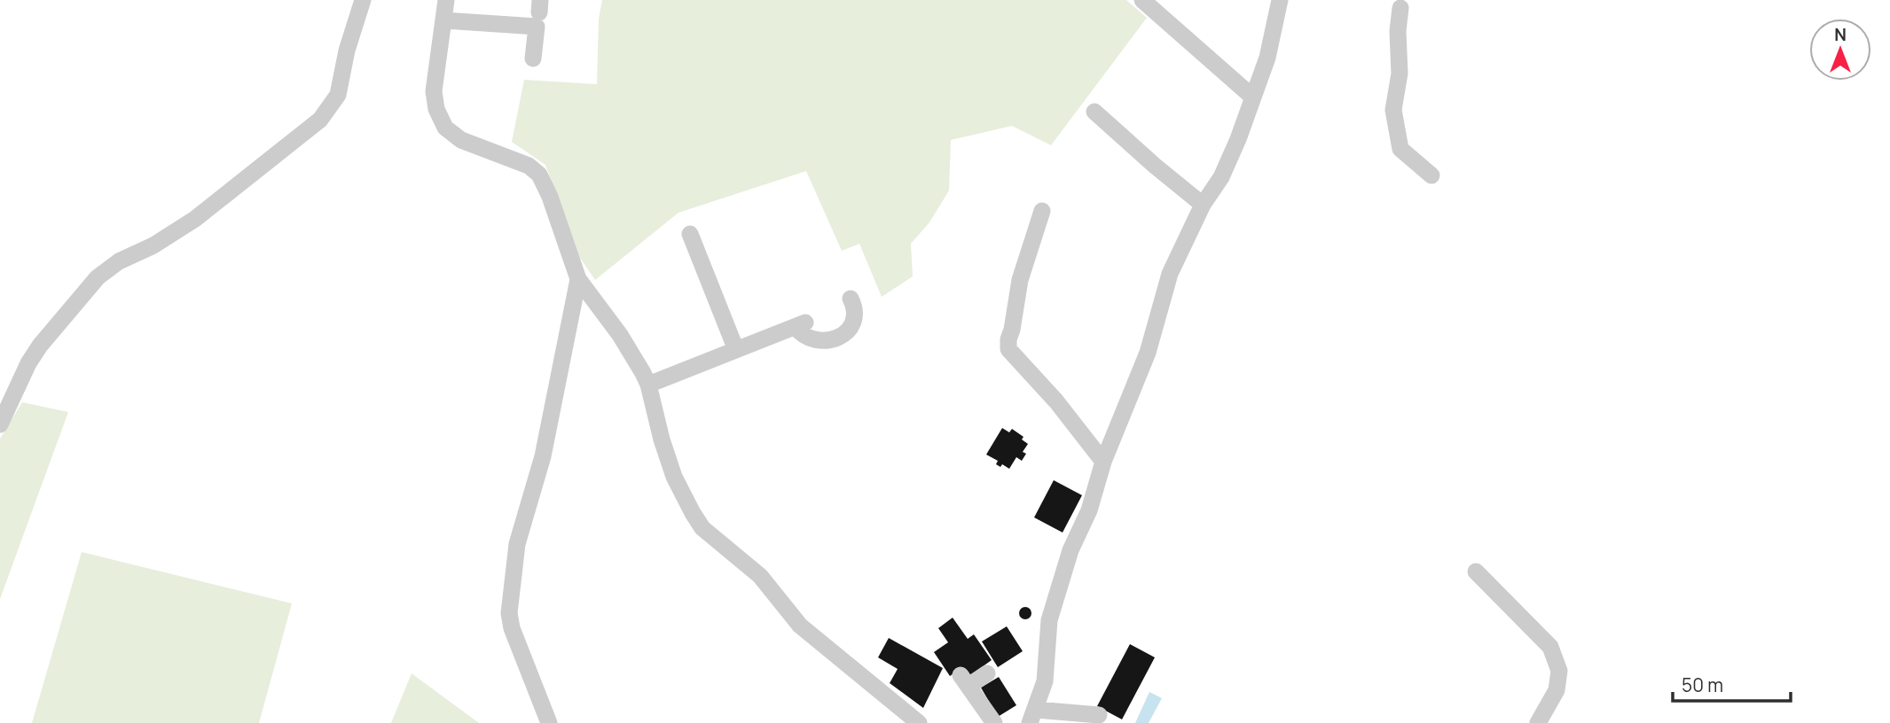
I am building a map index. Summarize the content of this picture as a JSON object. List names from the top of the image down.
{
  "scale_bar": "50 m",
  "north": "top"
}
